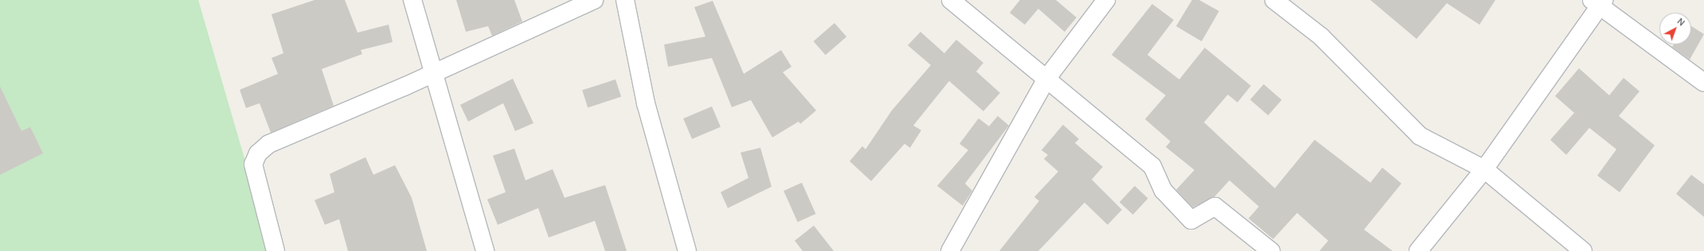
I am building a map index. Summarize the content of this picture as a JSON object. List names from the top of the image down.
{
  "north": "top right"
}
